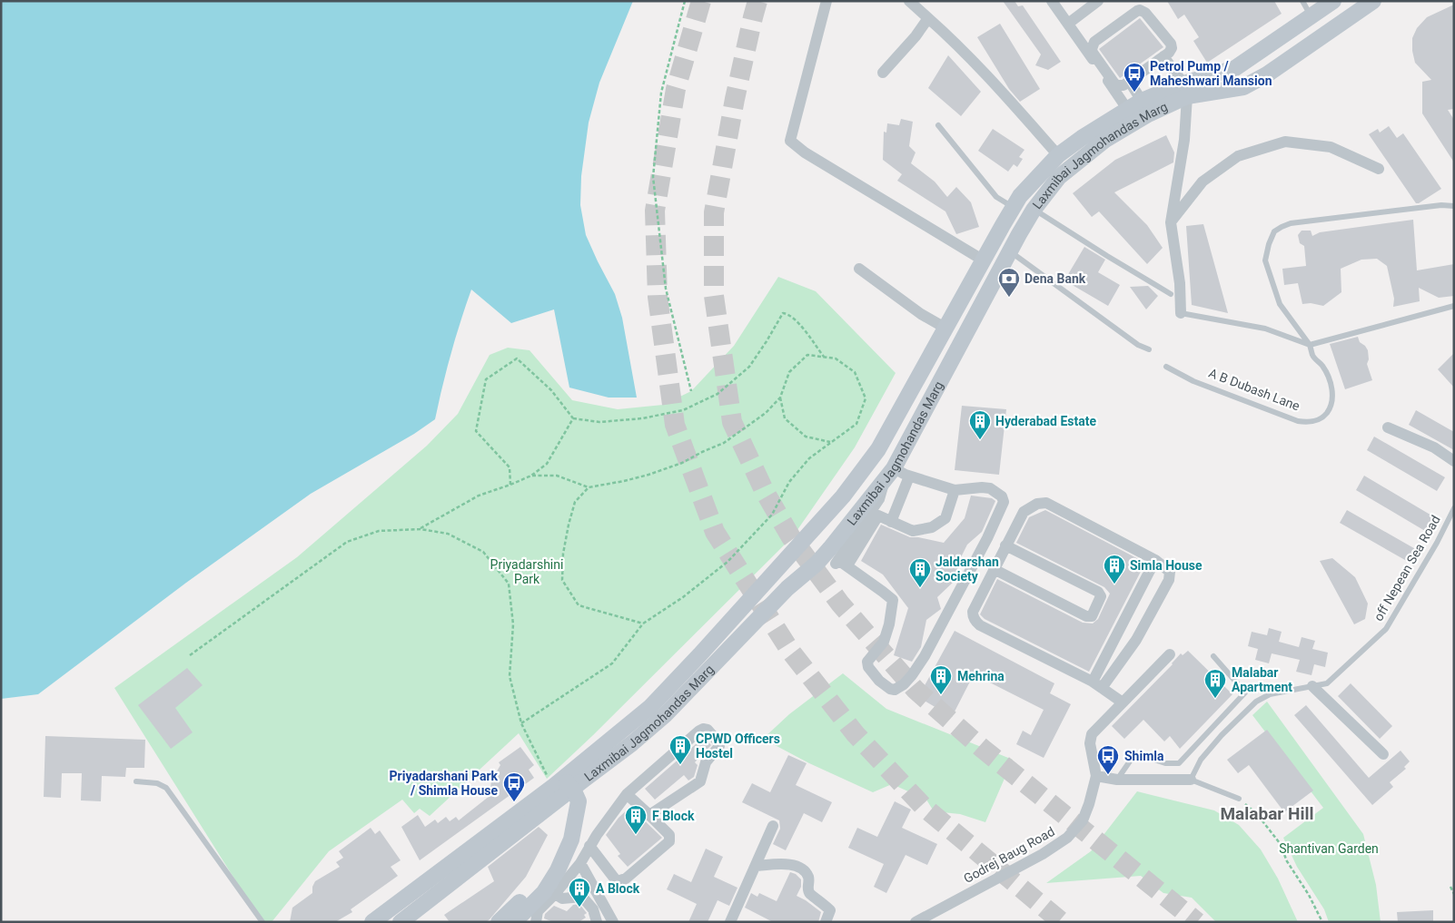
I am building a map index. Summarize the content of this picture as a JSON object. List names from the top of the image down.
{
  "streets": {
    "main road": ["Laxmibai Jagmohandas Marg"],
    "street": ["Godrej Baug Road"],
    "lane": ["A B Dubash Lane", "off Nepean Sea Road"]
  },
  "districts": ["Malabar Hill"],
  "parks": ["Priyadarshini Park", "Shantivan Garden"],
  "places": {
    "bus stop": ["Petrol Pump / Maheshwari Mansion", "Shimla", "Priyadarshani Park / Shimla House"],
    "bank": ["Dena Bank"],
    "building": [
      "Hyderabad Estate",
      "Simla House",
      "Jaldarshan Society",
      "Mehrina",
      "Malabar Apartment",
      "CPWD Officers Hostel",
      "F Block",
      "A Block"
    ]
  }
}
